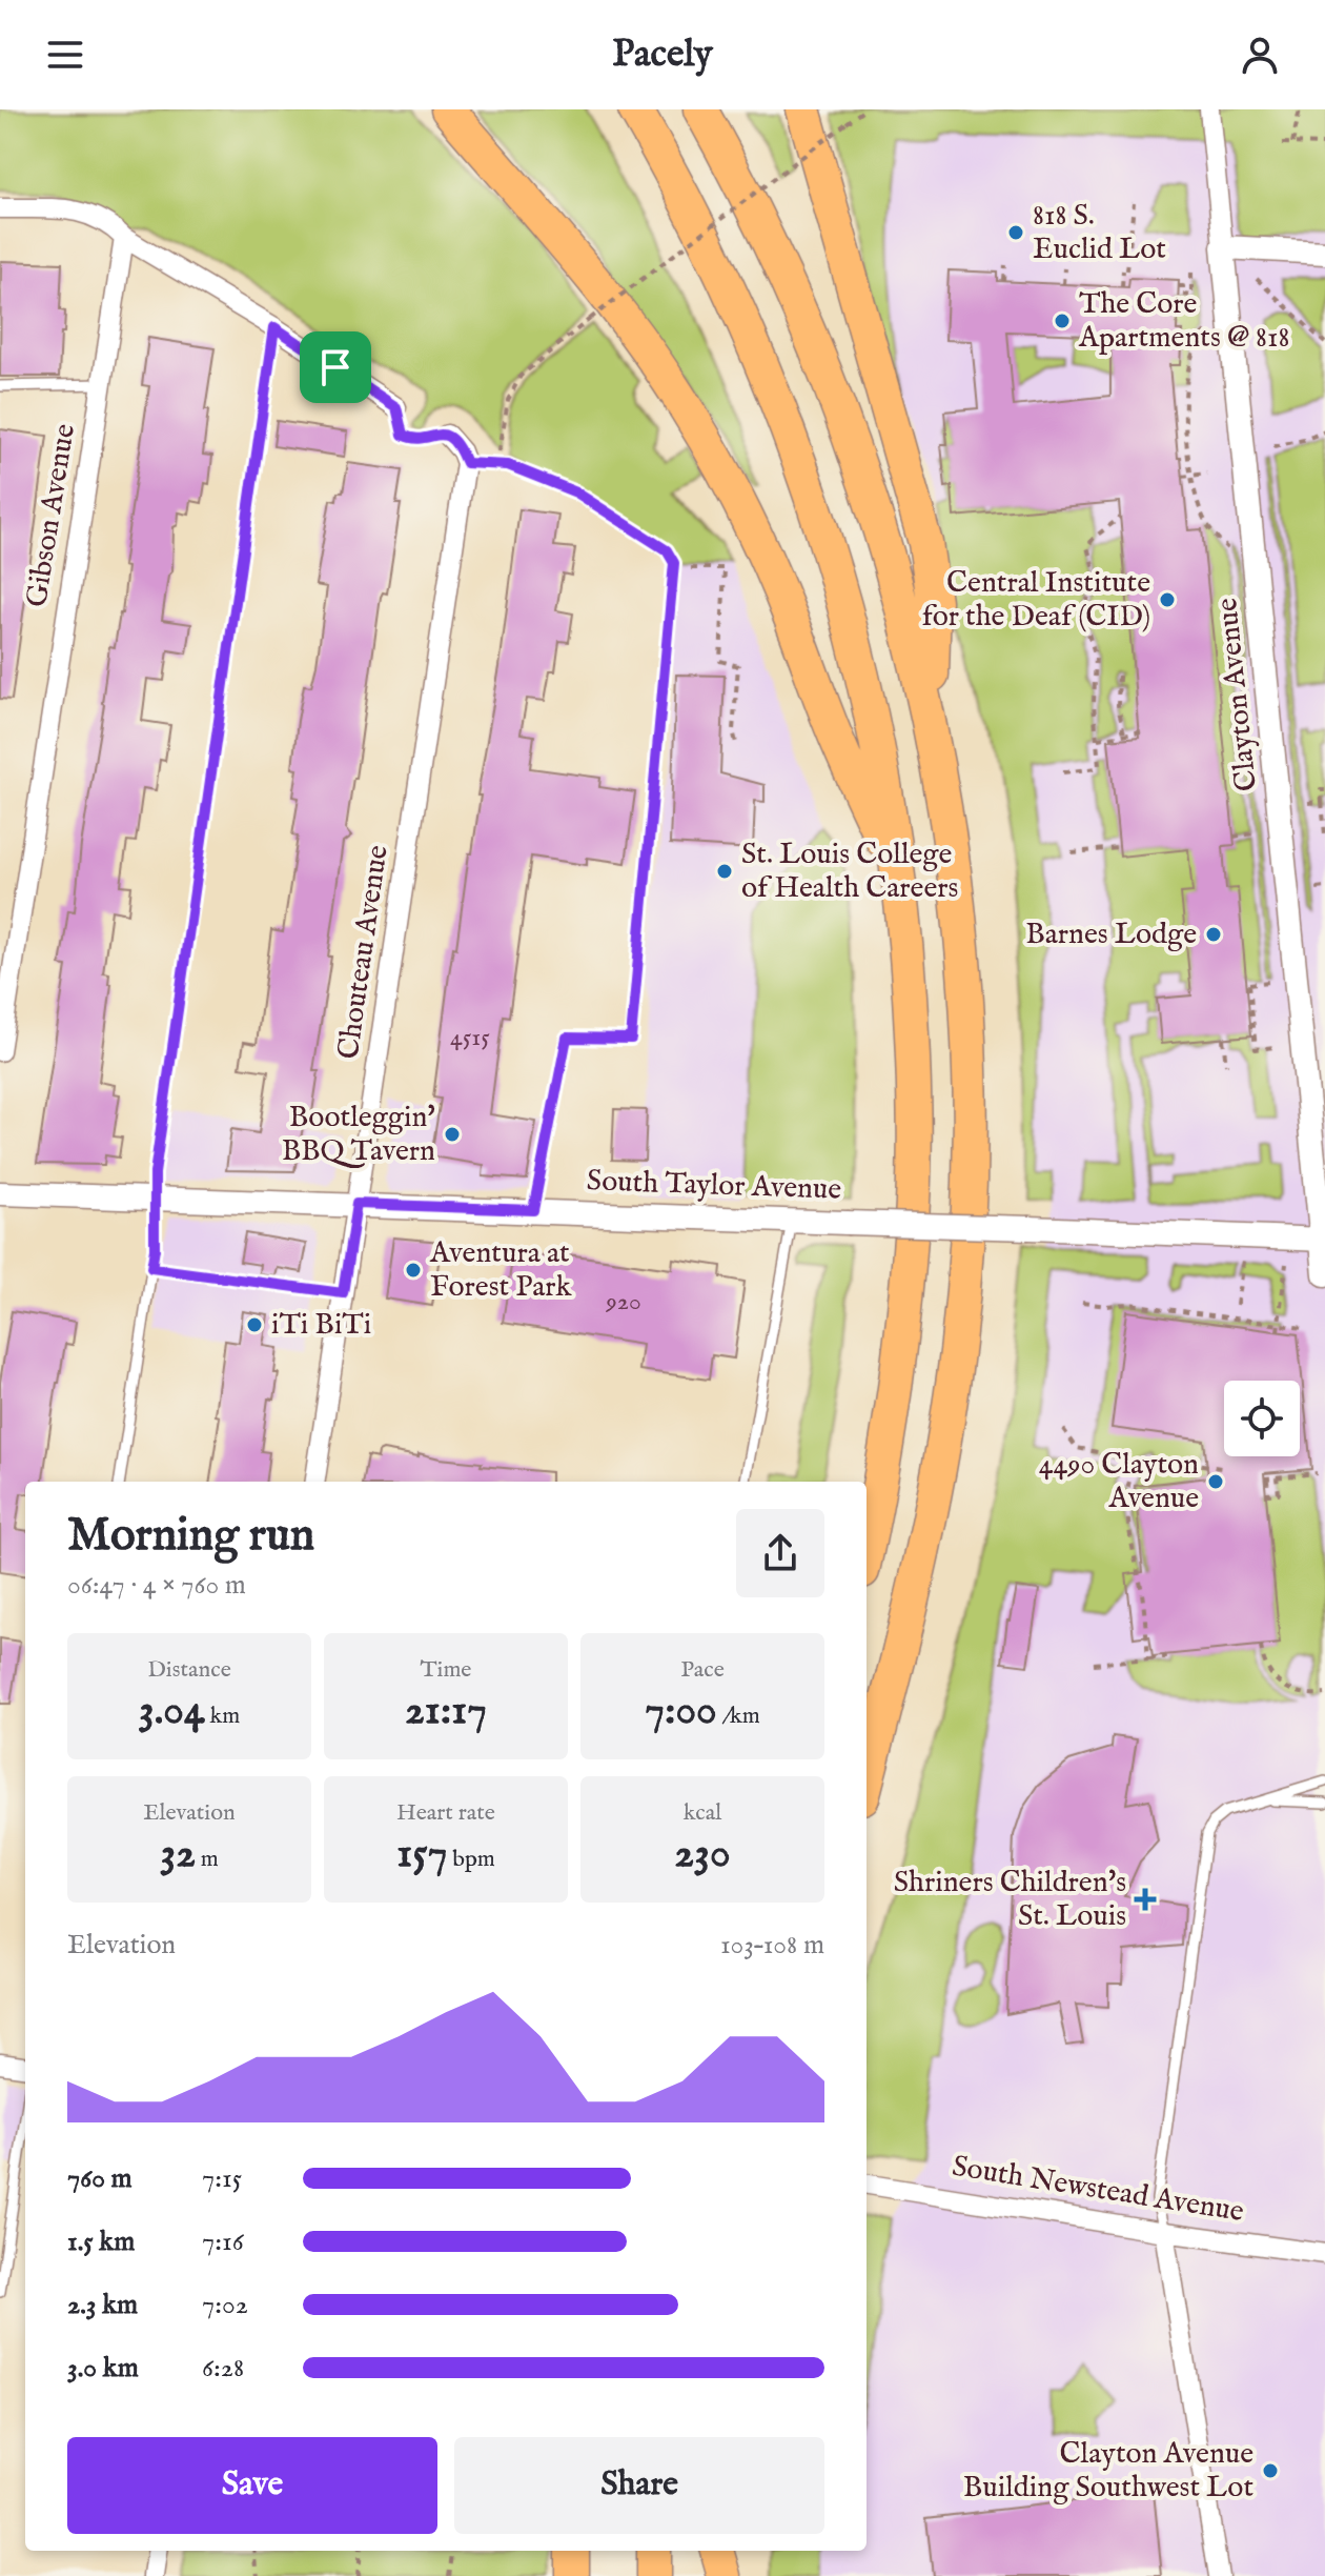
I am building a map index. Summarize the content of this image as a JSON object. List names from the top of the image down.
{
  "streets": {
    "street": [
      "Gibson Avenue",
      "Clayton Avenue",
      "Chouteau Avenue",
      "South Taylor Avenue",
      "South Newstead Avenue"
    ]
  },
  "crossings": [
    ["Clayton Avenue", "South Taylor Avenue"],
    ["Chouteau Avenue", "South Taylor Avenue"]
  ],
  "places": {
    "other": [
      "818 S. Euclid Lot",
      "The Core Apartments @ 818",
      "Central Institute for the Deaf (CID)",
      "St. Louis College of Health Careers",
      "Barnes Lodge",
      "Bootleggin' BBQ Tavern",
      "Aventura at Forest Park",
      "iTi BiTi",
      "4490 Clayton Avenue",
      "Clayton Avenue Building Southwest Lot"
    ],
    "health": ["Shriners Children's St. Louis"]
  },
  "house_numbers": ["4515", "920"],
  "page": {
    "header": "Pacely",
    "heading": ["Morning run", "06:47 · 4 × 760 m"],
    "stats": [
      ["Distance", "3.04 km"],
      ["Time", "21:17"],
      ["Pace", "7:00 /km"],
      ["Elevation", "32 m"],
      ["Heart rate", "157 bpm"],
      ["kcal", "230"]
    ],
    "chart": ["Elevation", "103–108 m"],
    "list": [
      {
        "name": "760 m",
        "note": "7:15"
      },
      {
        "name": "1.5 km",
        "note": "7:16"
      },
      {
        "name": "2.3 km",
        "note": "7:02"
      },
      {
        "name": "3.0 km",
        "note": "6:28"
      }
    ],
    "buttons": ["Save", "Share"]
  }
}
